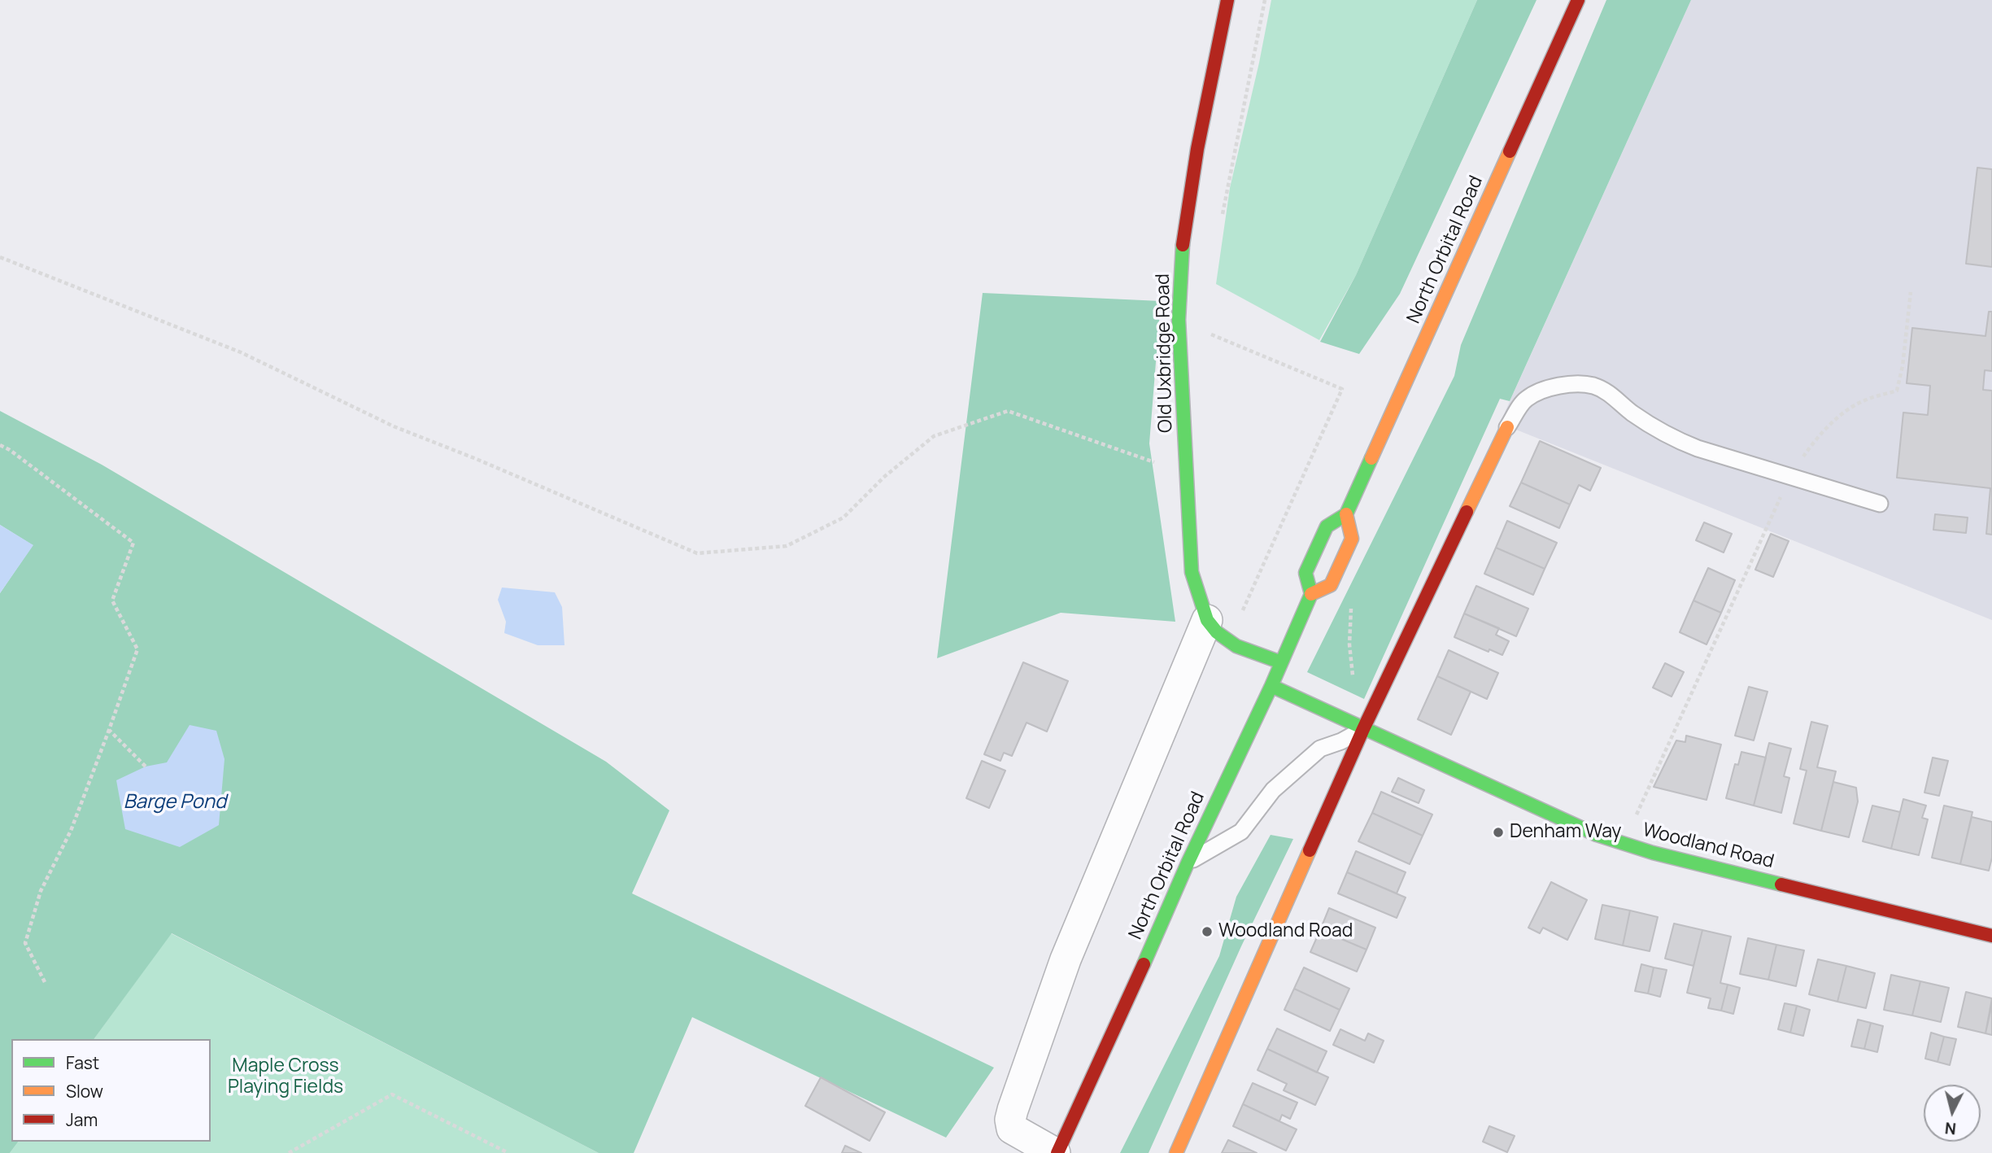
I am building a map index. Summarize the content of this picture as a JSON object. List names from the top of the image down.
{
  "streets": {
    "street": ["North Orbital Road", "Old Uxbridge Road", "Woodland Road"]
  },
  "crossings": [
    ["North Orbital Road", "Old Uxbridge Road"],
    ["North Orbital Road", "Woodland Road"]
  ],
  "water": ["Barge Pond"],
  "parks": ["Maple Cross Playing Fields"],
  "places": ["Denham Way", "Woodland Road"],
  "legend": ["Fast", "Slow", "Jam"],
  "north": "bottom"
}
